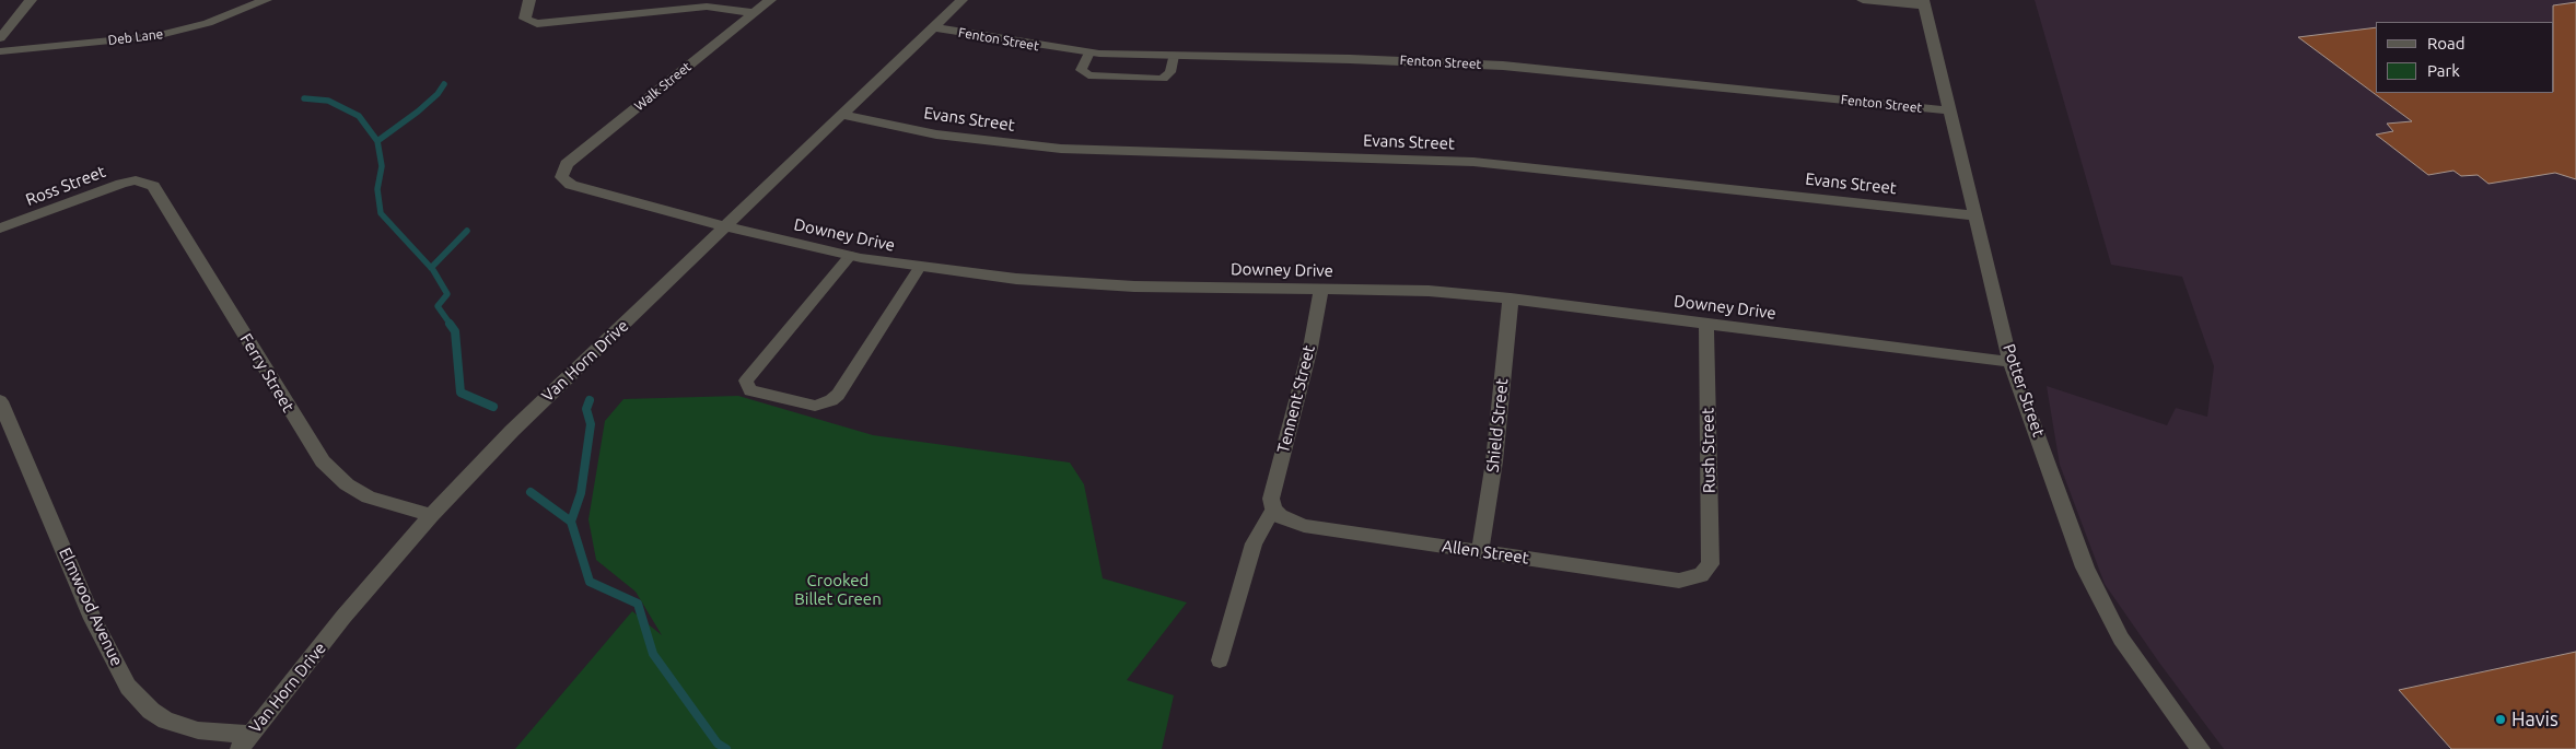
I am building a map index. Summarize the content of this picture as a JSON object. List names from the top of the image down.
{
  "streets": {
    "street": [
      "Deb Lane",
      "Fenton Street",
      "Walk Street",
      "Evans Street",
      "Ross Street",
      "Downey Drive",
      "Van Horn Drive",
      "Ferry Street",
      "Potter Street",
      "Tennent Street",
      "Shield Street",
      "Rush Street",
      "Allen Street",
      "Elmwood Avenue"
    ]
  },
  "crossings": [
    ["Fenton Street", "Van Horn Drive"],
    ["Fenton Street", "Potter Street"],
    ["Walk Street", "Downey Drive"],
    ["Evans Street", "Van Horn Drive"],
    ["Evans Street", "Potter Street"],
    ["Ross Street", "Ferry Street"],
    ["Downey Drive", "Van Horn Drive"],
    ["Downey Drive", "Potter Street"],
    ["Downey Drive", "Tennent Street"],
    ["Downey Drive", "Shield Street"],
    ["Downey Drive", "Rush Street"],
    ["Van Horn Drive", "Ferry Street"],
    ["Van Horn Drive", "Elmwood Avenue"],
    ["Tennent Street", "Allen Street"],
    ["Shield Street", "Allen Street"],
    ["Rush Street", "Allen Street"]
  ],
  "parks": ["Crooked Billet Green"],
  "places": ["Havis"],
  "legend": ["Road", "Park"]
}
